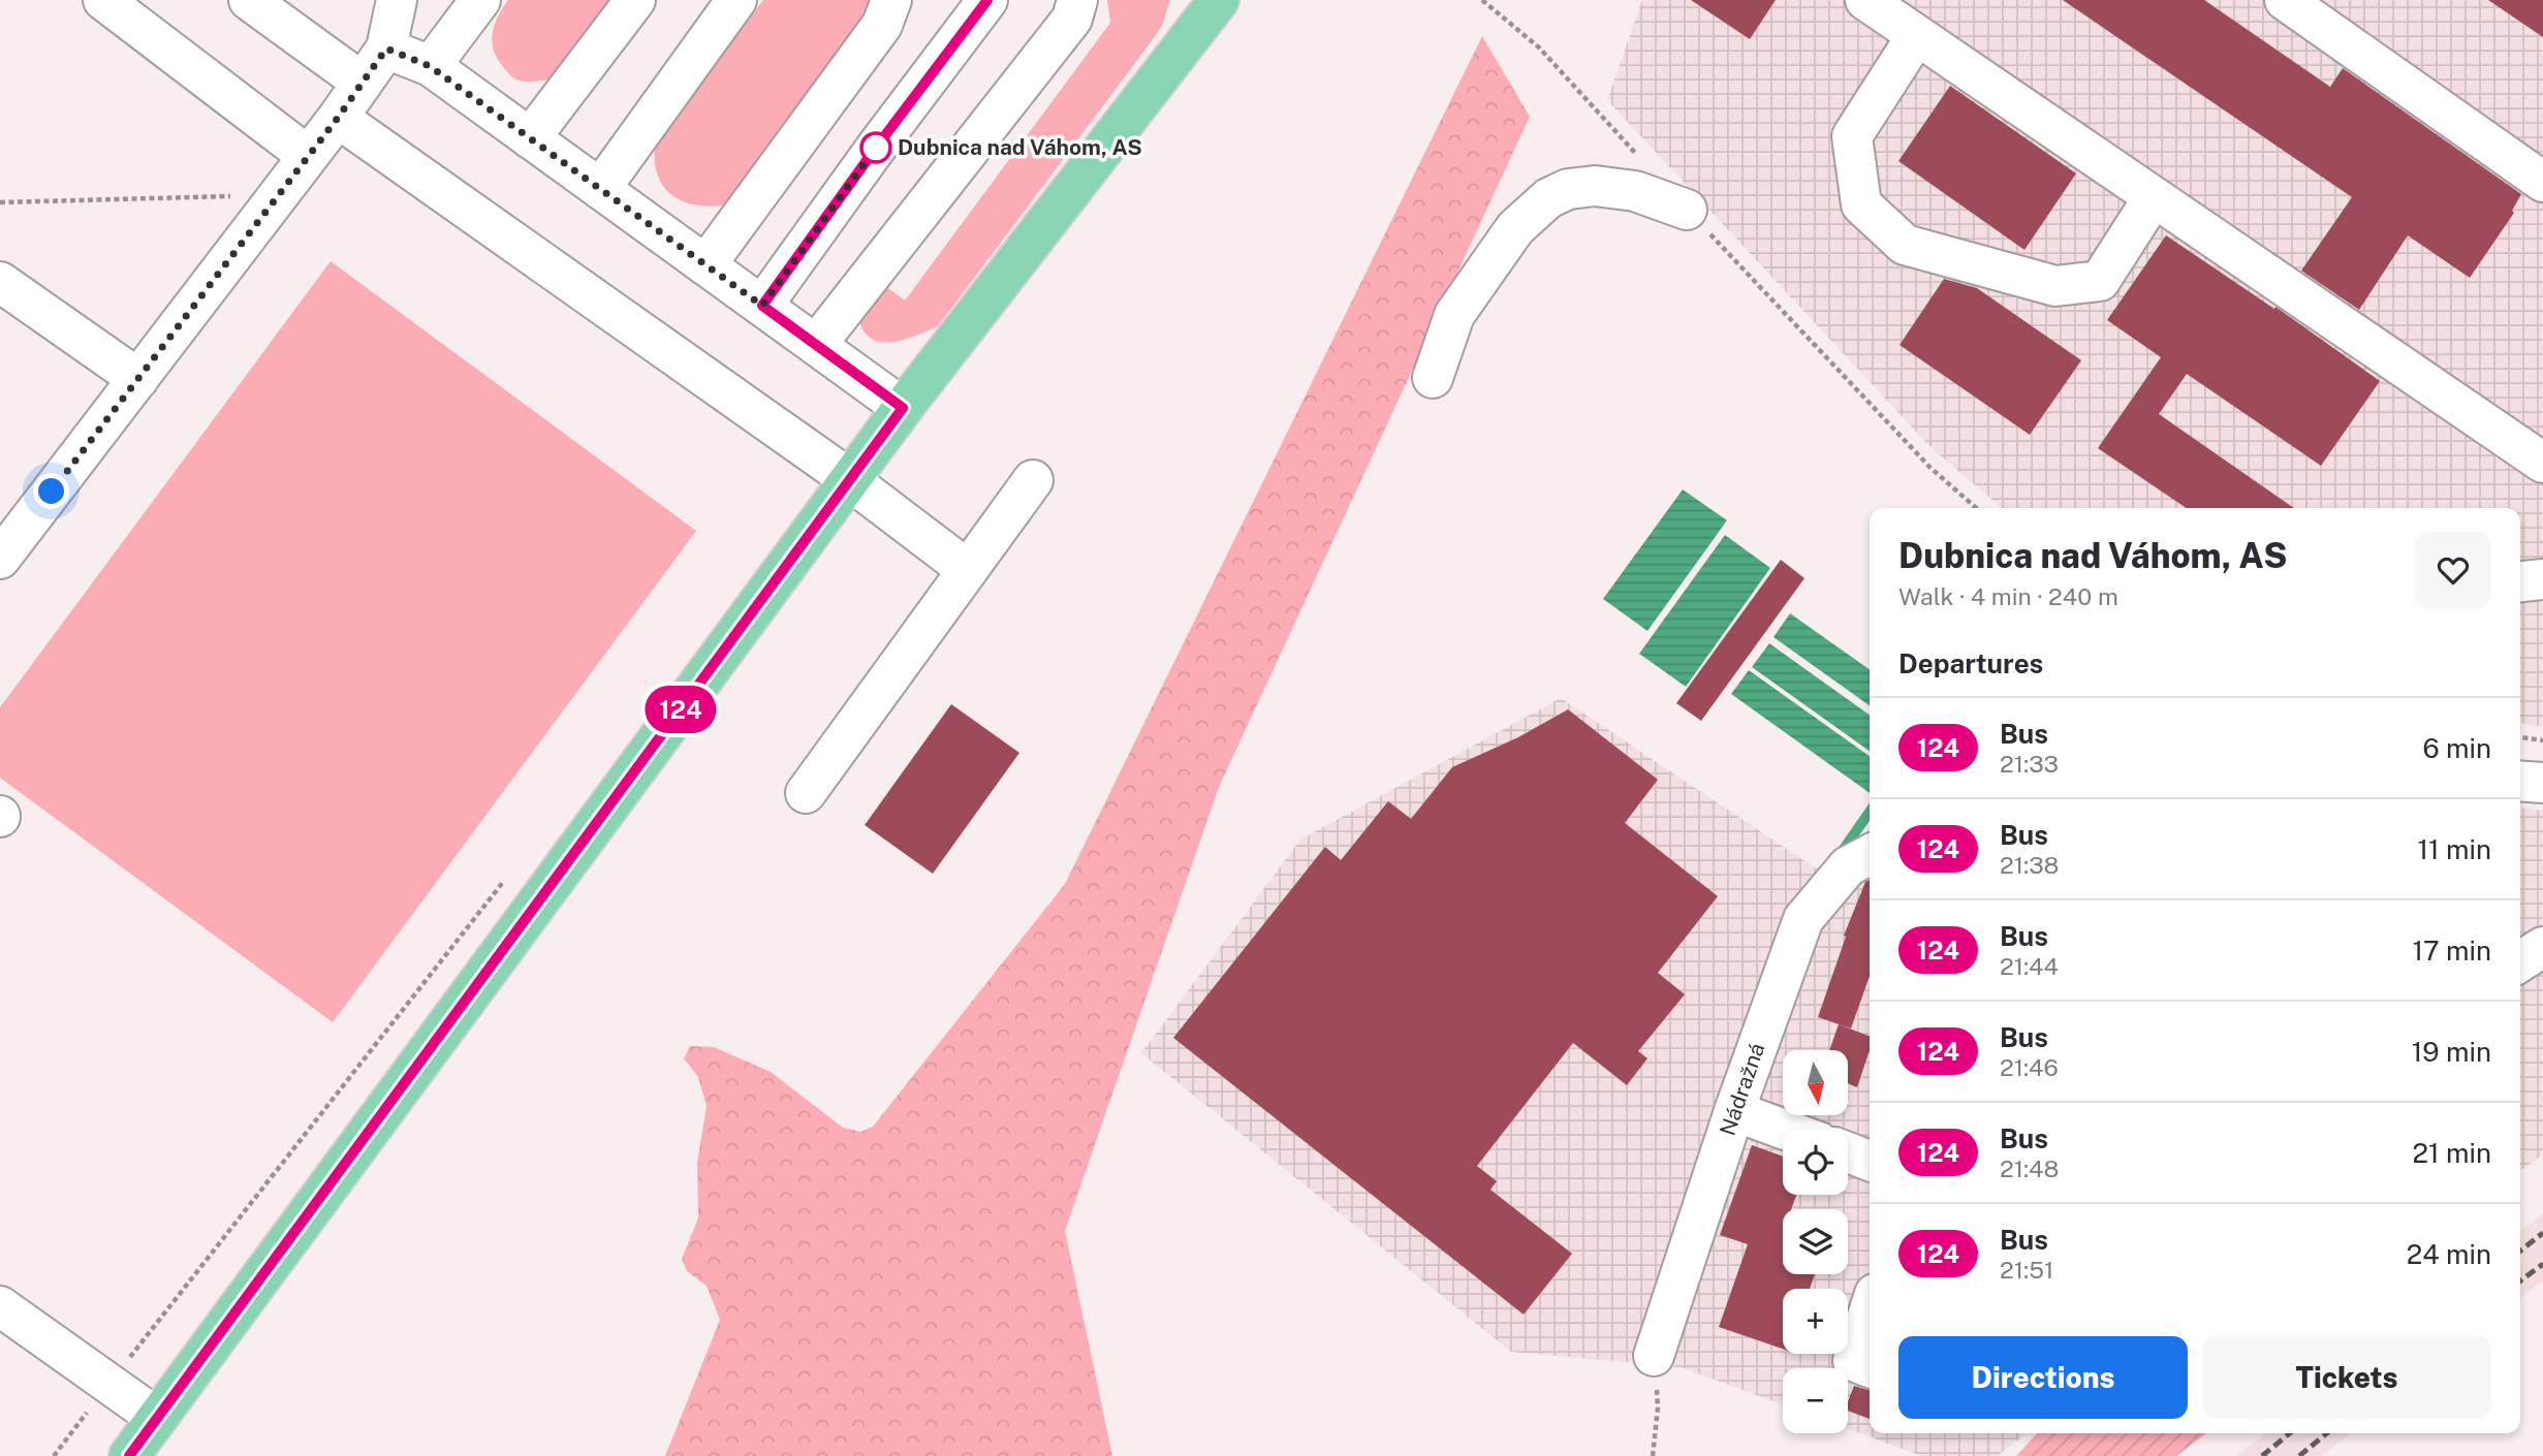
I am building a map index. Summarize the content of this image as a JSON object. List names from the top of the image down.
{
  "streets": {
    "street": ["Nádražná"]
  },
  "places": ["Dubnica nad Váhom, AS"],
  "lines": ["bus line 124"],
  "north": "bottom",
  "page": {
    "on_map": "124",
    "heading": [
      ["Dubnica nad Váhom, AS", "Walk · 4 min · 240 m"],
      "Departures"
    ],
    "list": [
      {
        "mark": "124",
        "name": "Bus",
        "note": "21:33",
        "value": "6 min"
      },
      {
        "mark": "124",
        "name": "Bus",
        "note": "21:38",
        "value": "11 min"
      },
      {
        "mark": "124",
        "name": "Bus",
        "note": "21:44",
        "value": "17 min"
      },
      {
        "mark": "124",
        "name": "Bus",
        "note": "21:46",
        "value": "19 min"
      },
      {
        "mark": "124",
        "name": "Bus",
        "note": "21:48",
        "value": "21 min"
      },
      {
        "mark": "124",
        "name": "Bus",
        "note": "21:51",
        "value": "24 min"
      }
    ],
    "map_buttons": ["+", "−"],
    "buttons": ["Directions", "Tickets"]
  }
}
